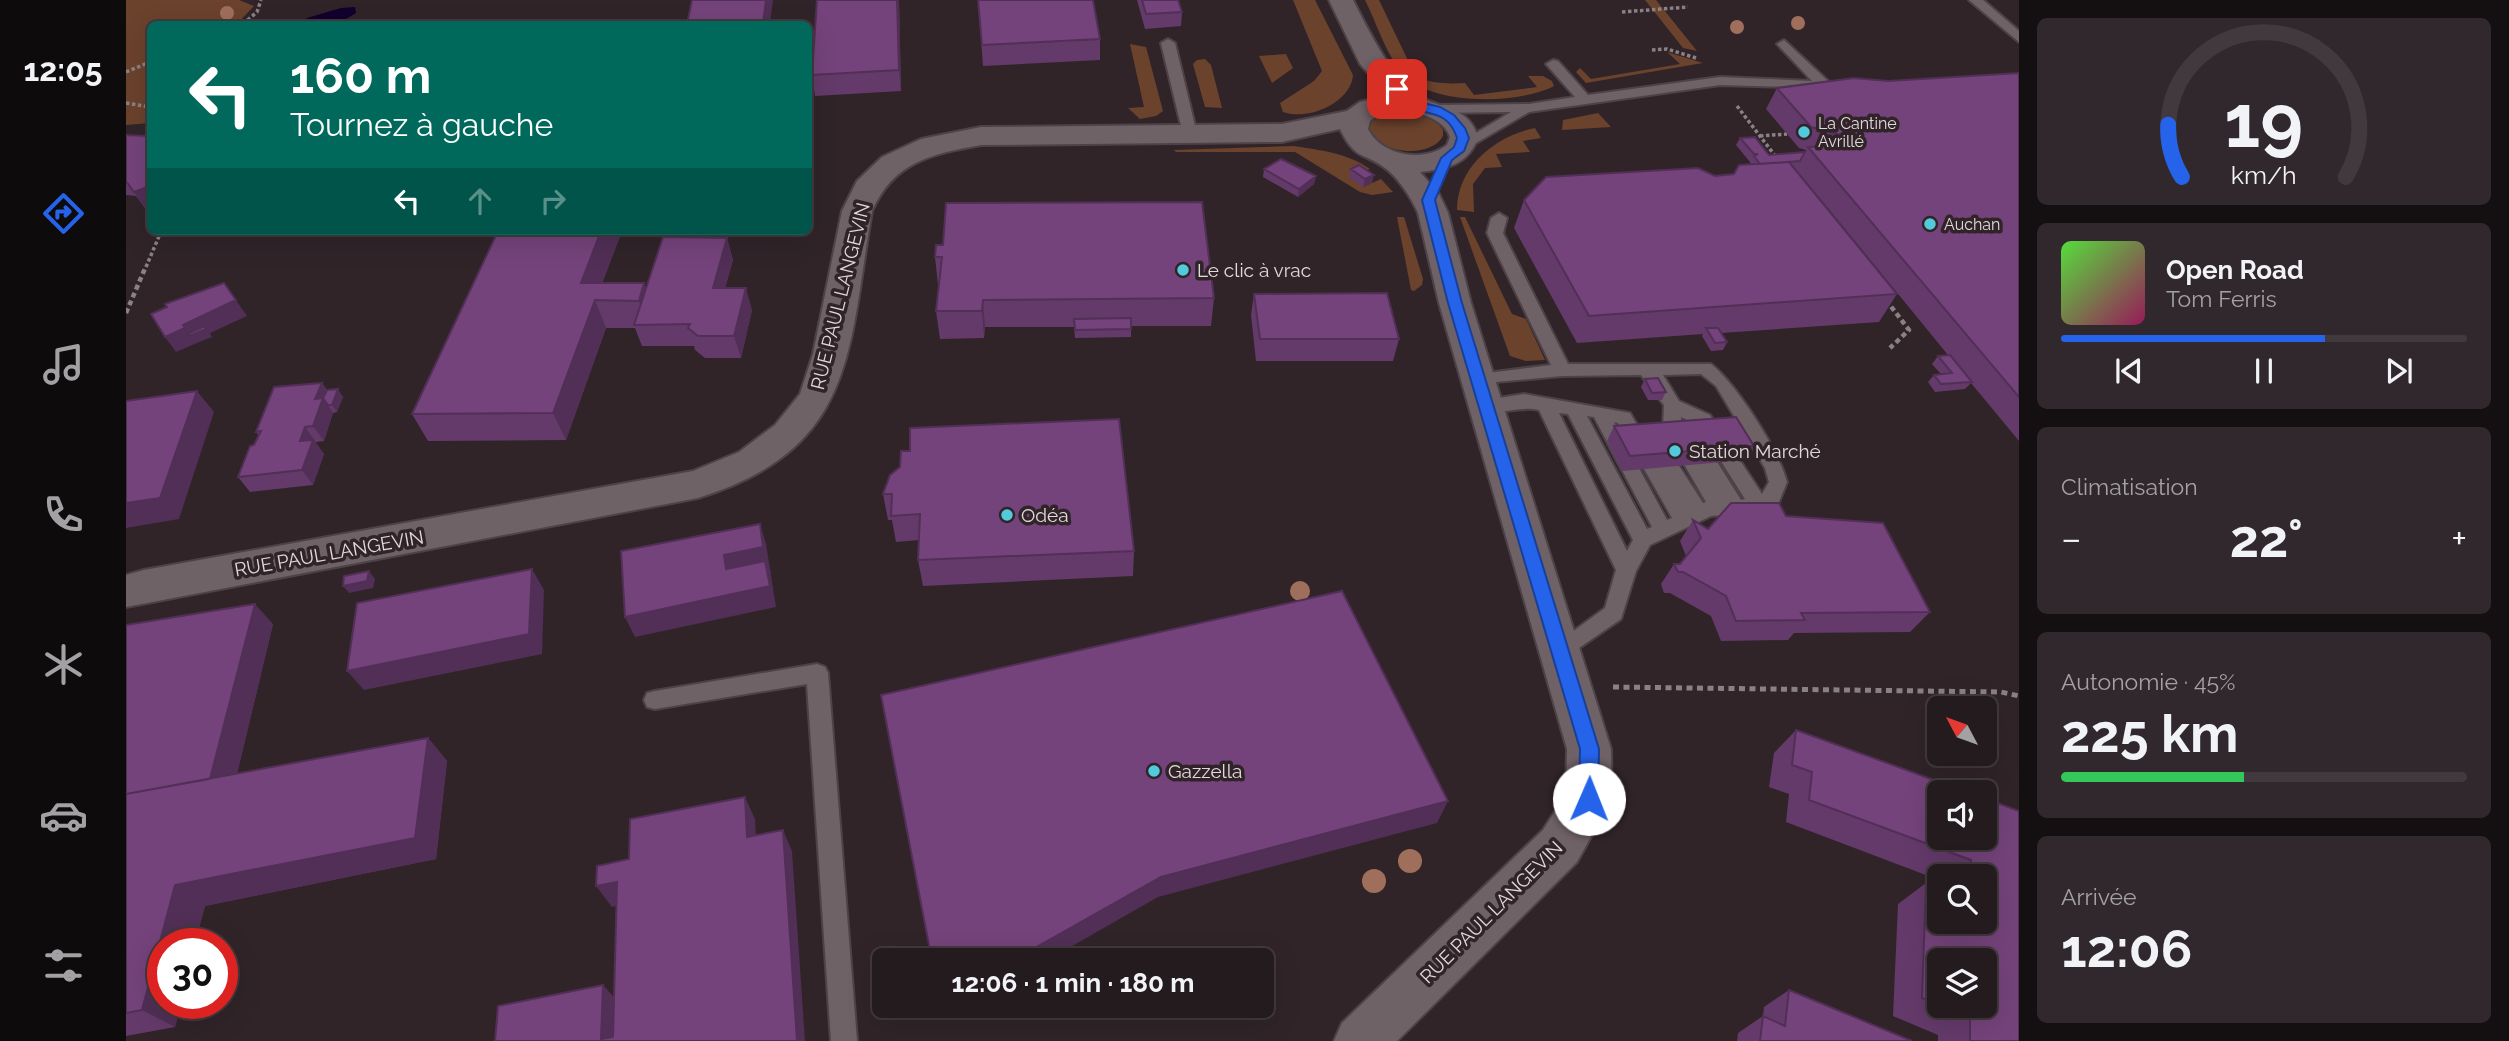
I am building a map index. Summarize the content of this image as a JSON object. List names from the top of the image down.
{
  "streets": {
    "street": ["RUE PAUL LANGEVIN"]
  },
  "places": [
    "La Cantine Avrillé",
    "Auchan",
    "Le clic à vrac",
    "Station Marché",
    "Odéa",
    "Gazzella"
  ],
  "north": "top left",
  "page": {
    "tabs": "12:05",
    "turn": ["160 m", "Tournez à gauche"],
    "song": ["Open Road", "Tom Ferris"],
    "tile": [
      "Climatisation",
      ["Autonomie · 45%", "225 km"],
      ["Arrivée", "12:06"]
    ],
    "heat": ["−", "22°", "+"],
    "limit": "30",
    "trip": "12:06 · 1 min · 180 m",
    "gauge": ["19", "km/h"]
  }
}
